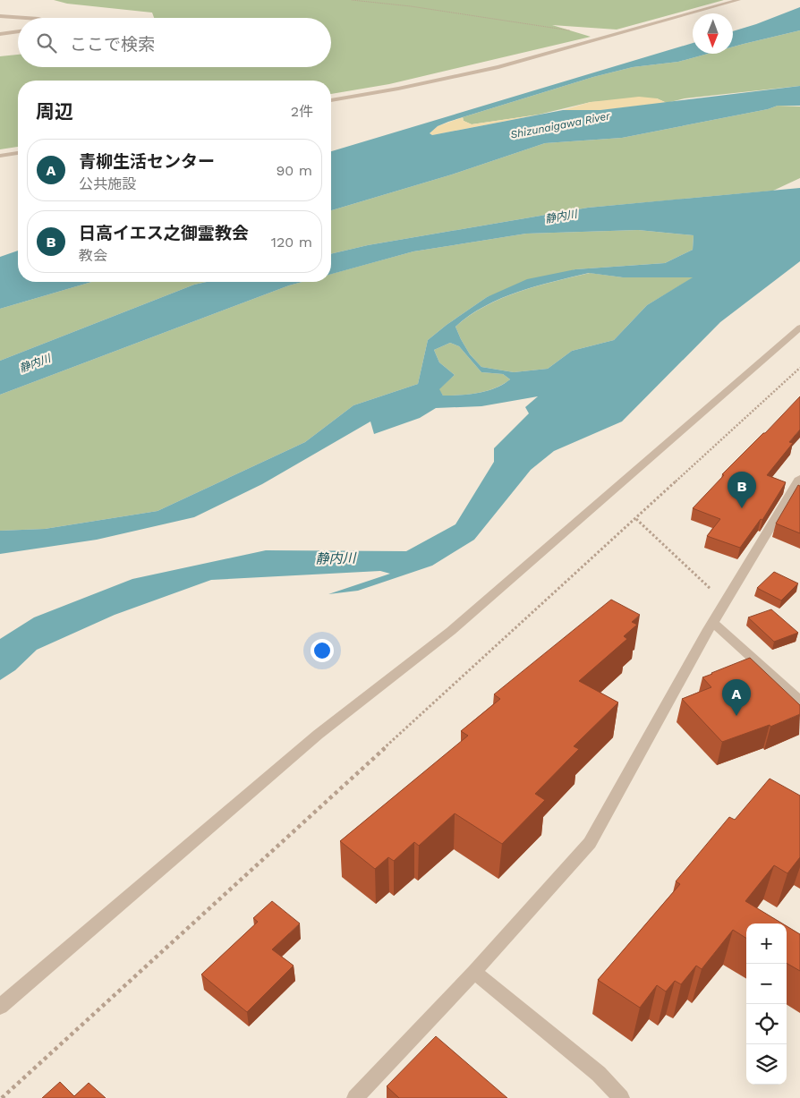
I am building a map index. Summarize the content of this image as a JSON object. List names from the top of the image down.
{
  "water": ["Shizunaigawa River", "静内川"],
  "north": "bottom",
  "page": {
    "search": "ここで検索",
    "heading": ["周辺", "2件"],
    "list": [
      {
        "mark": "A",
        "name": "青柳生活センター",
        "note": "公共施設",
        "value": "90 m"
      },
      {
        "mark": "B",
        "name": "日高イエス之御霊教会",
        "note": "教会",
        "value": "120 m"
      }
    ],
    "pins": ["B", "A"],
    "map_buttons": ["+", "−"]
  }
}
